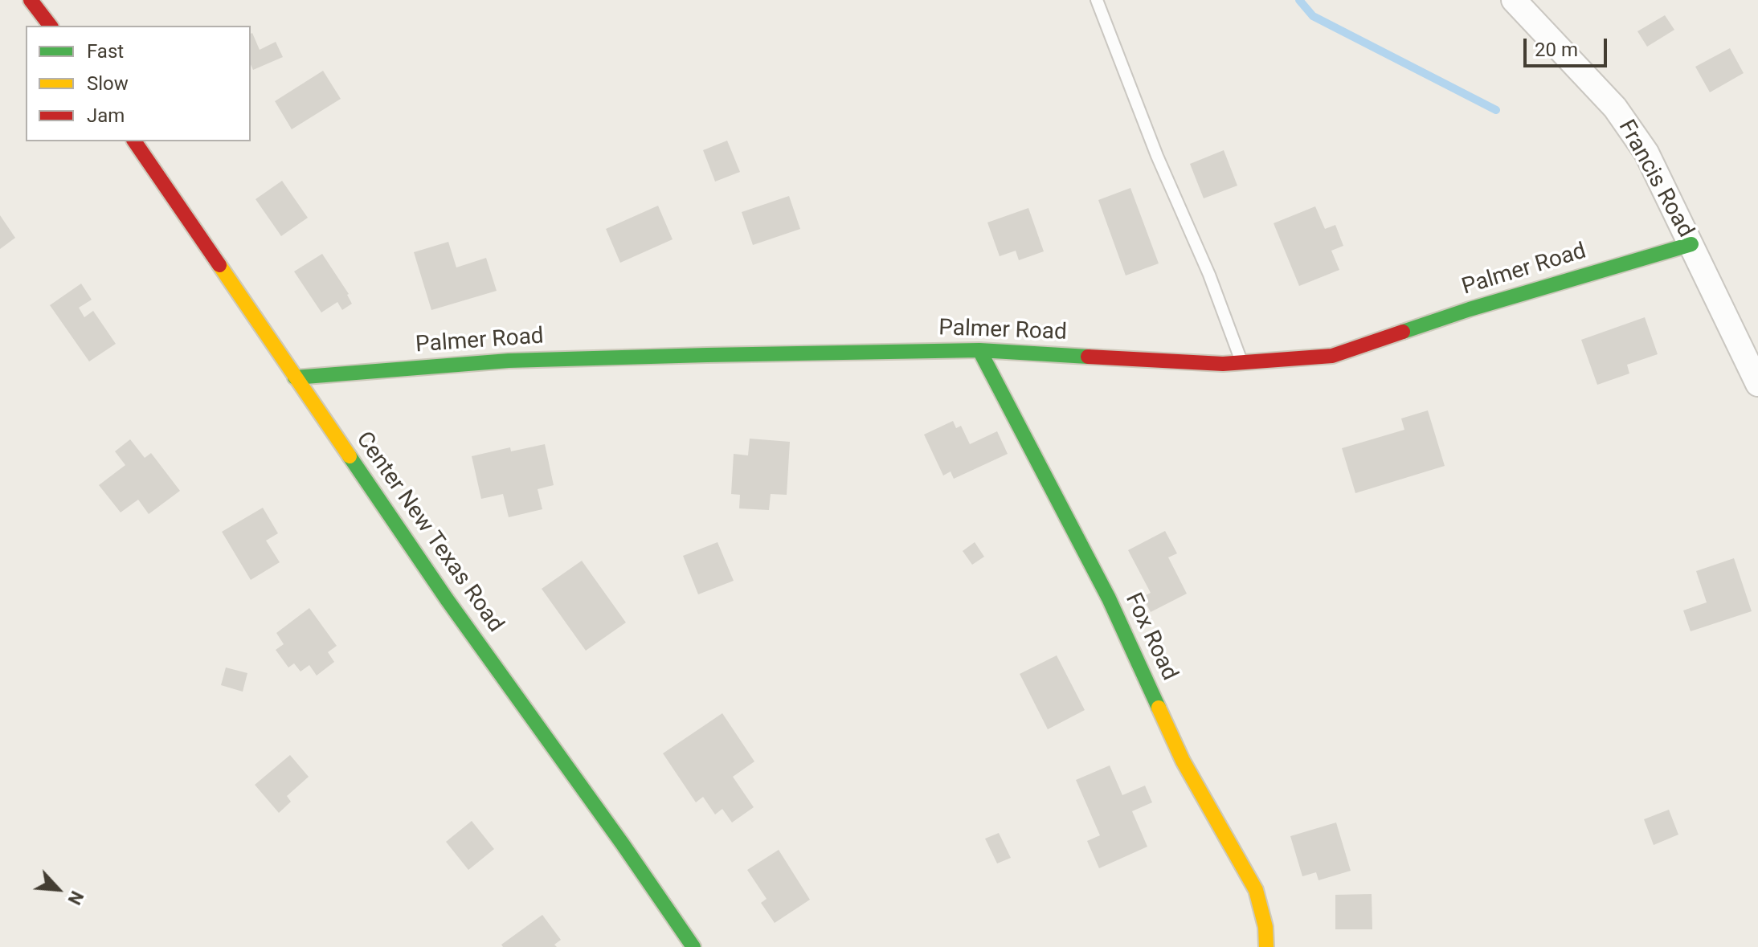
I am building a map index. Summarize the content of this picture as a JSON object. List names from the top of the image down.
{
  "streets": {
    "street": [
      "Francis Road",
      "Palmer Road",
      "Center New Texas Road",
      "Fox Road"
    ]
  },
  "crossings": [
    ["Francis Road", "Palmer Road"],
    ["Palmer Road", "Center New Texas Road"],
    ["Palmer Road", "Fox Road"]
  ],
  "legend": ["Fast", "Slow", "Jam"],
  "scale_bar": "20 m",
  "north": "bottom right"
}
